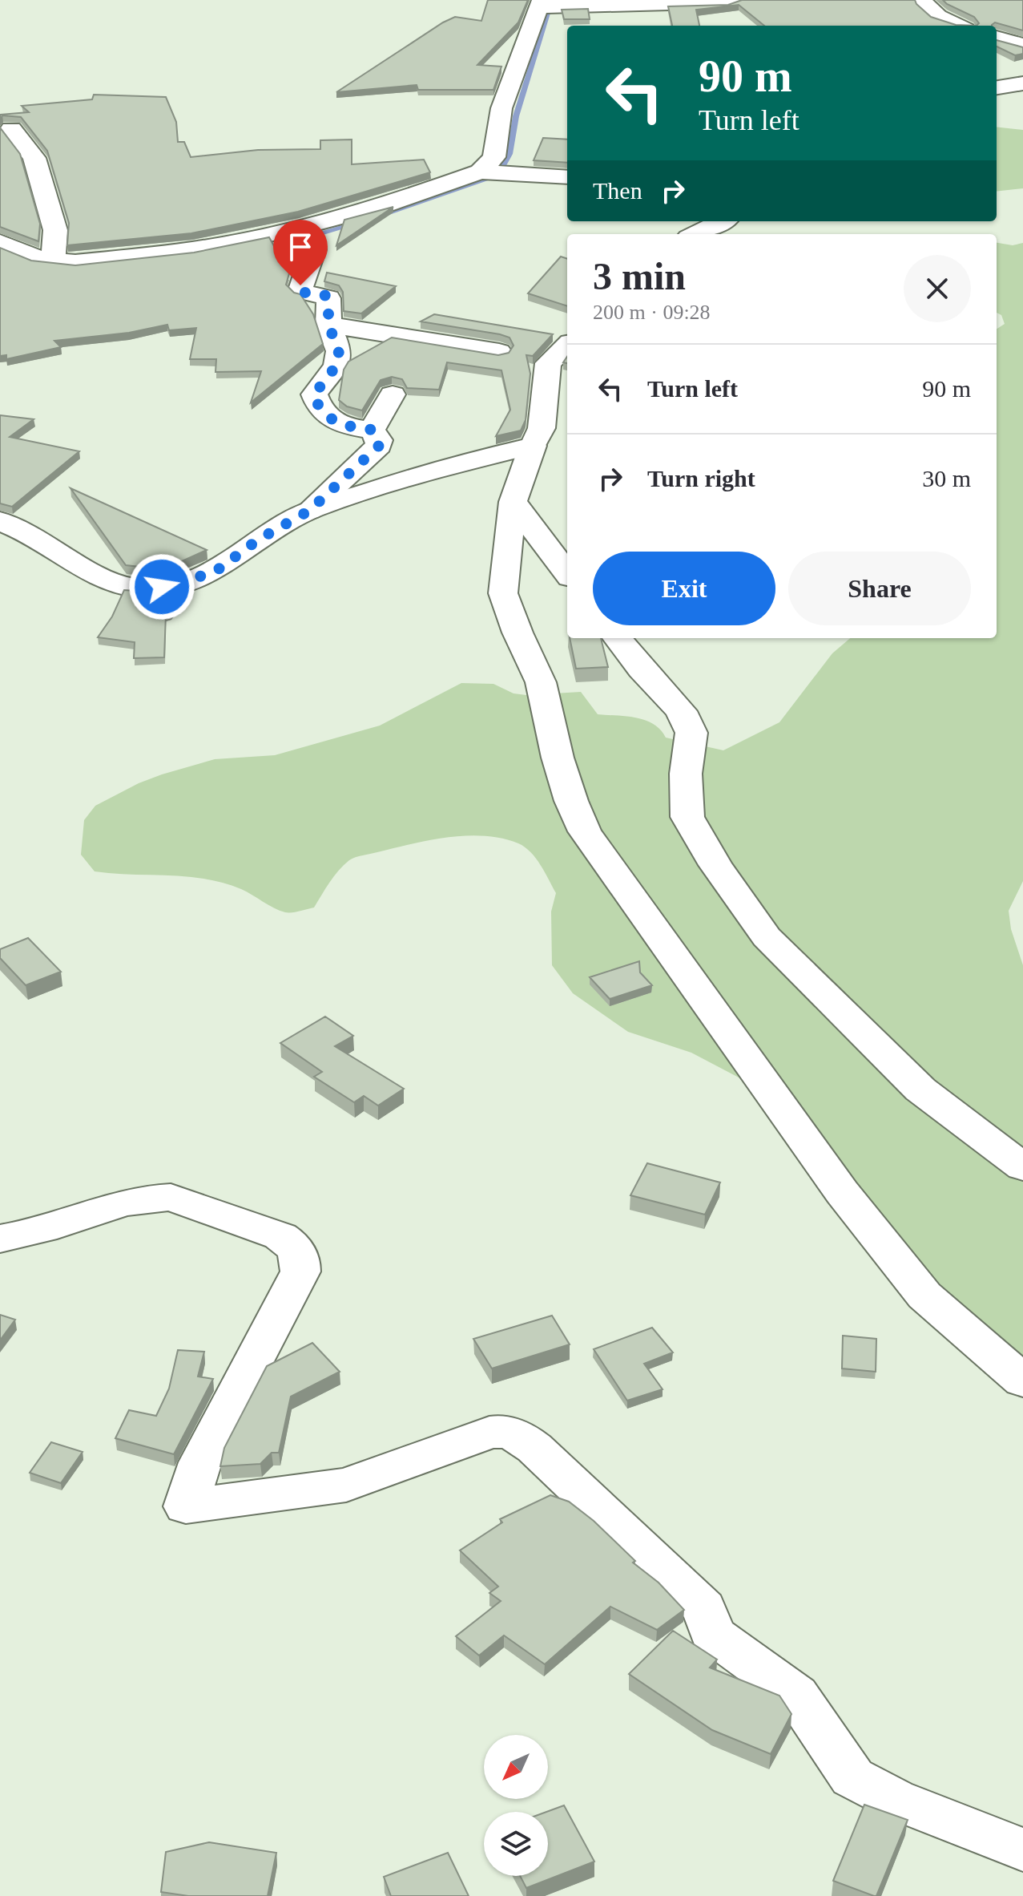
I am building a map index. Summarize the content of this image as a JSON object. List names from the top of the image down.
{
  "north": "bottom left",
  "page": {
    "turn": ["90 m", "Turn left"],
    "then": "Then",
    "heading": ["3 min", "200 m · 09:28"],
    "list": [
      {
        "name": "Turn left",
        "value": "90 m"
      },
      {
        "name": "Turn right",
        "value": "30 m"
      }
    ],
    "buttons": ["Exit", "Share"]
  }
}
